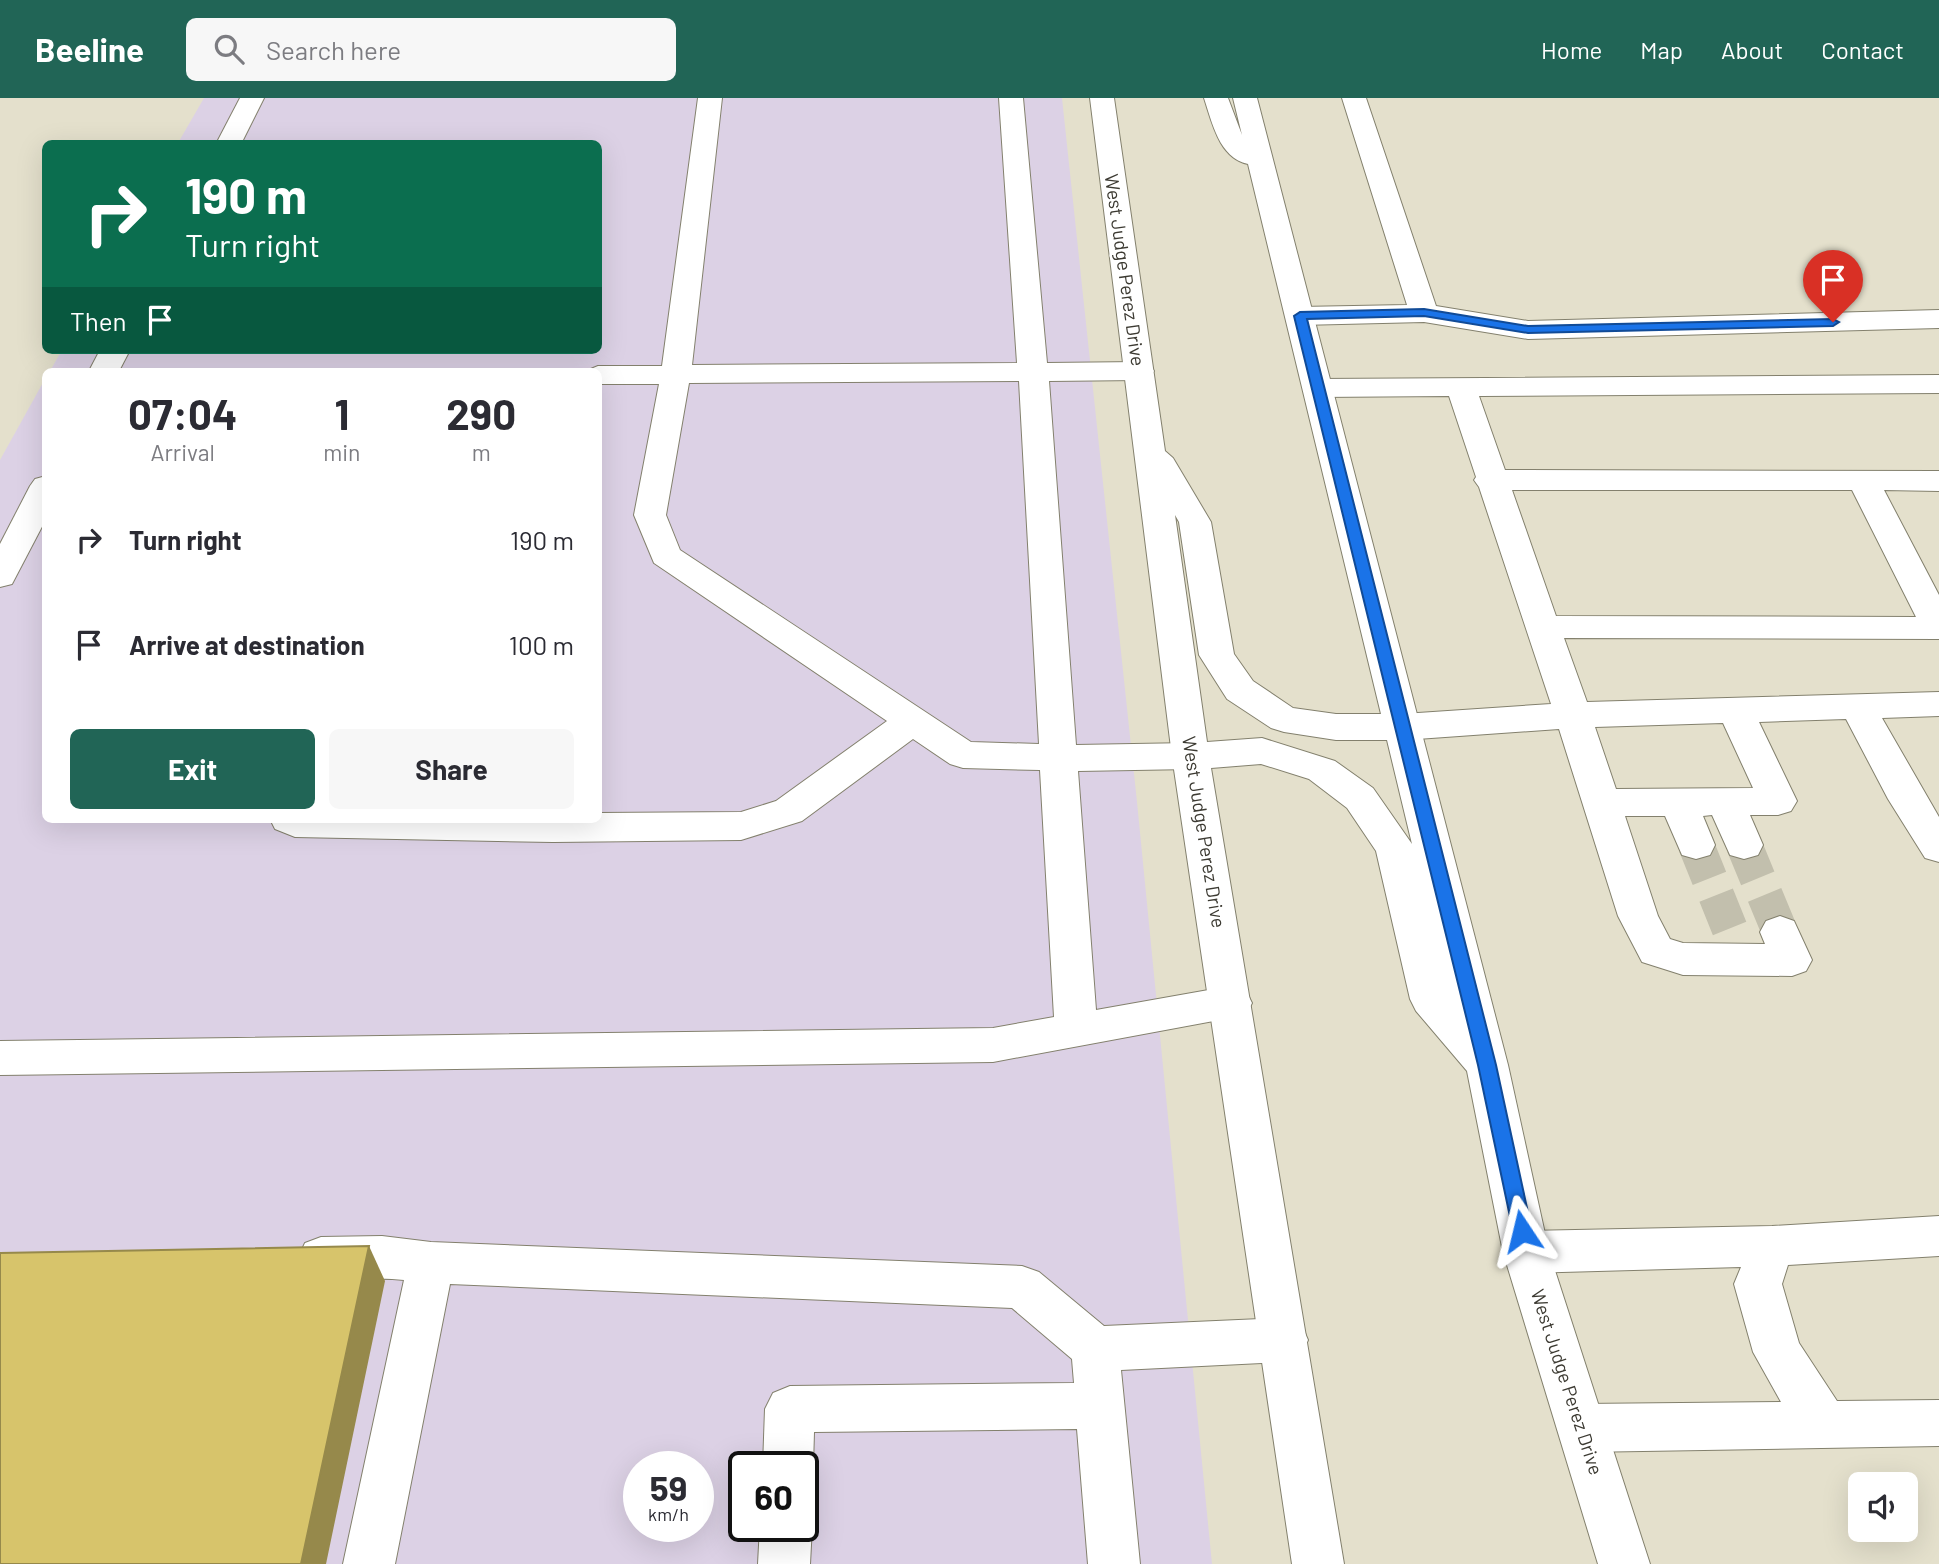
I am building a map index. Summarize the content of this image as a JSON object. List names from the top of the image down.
{
  "streets": {
    "main road": ["West Judge Perez Drive"]
  },
  "page": {
    "header": "Beeline",
    "search": "Search here",
    "nav": [
      "Home",
      "Map",
      "About",
      "Contact"
    ],
    "turn": ["190 m", "Turn right"],
    "then": "Then",
    "eta": [
      "07:04",
      "Arrival",
      "1",
      "min",
      "290",
      "m"
    ],
    "list": [
      {
        "name": "Turn right",
        "value": "190 m"
      },
      {
        "name": "Arrive at destination",
        "value": "100 m"
      }
    ],
    "buttons": ["Exit", "Share"],
    "speed": "59 km/h",
    "limit": "60"
  }
}
